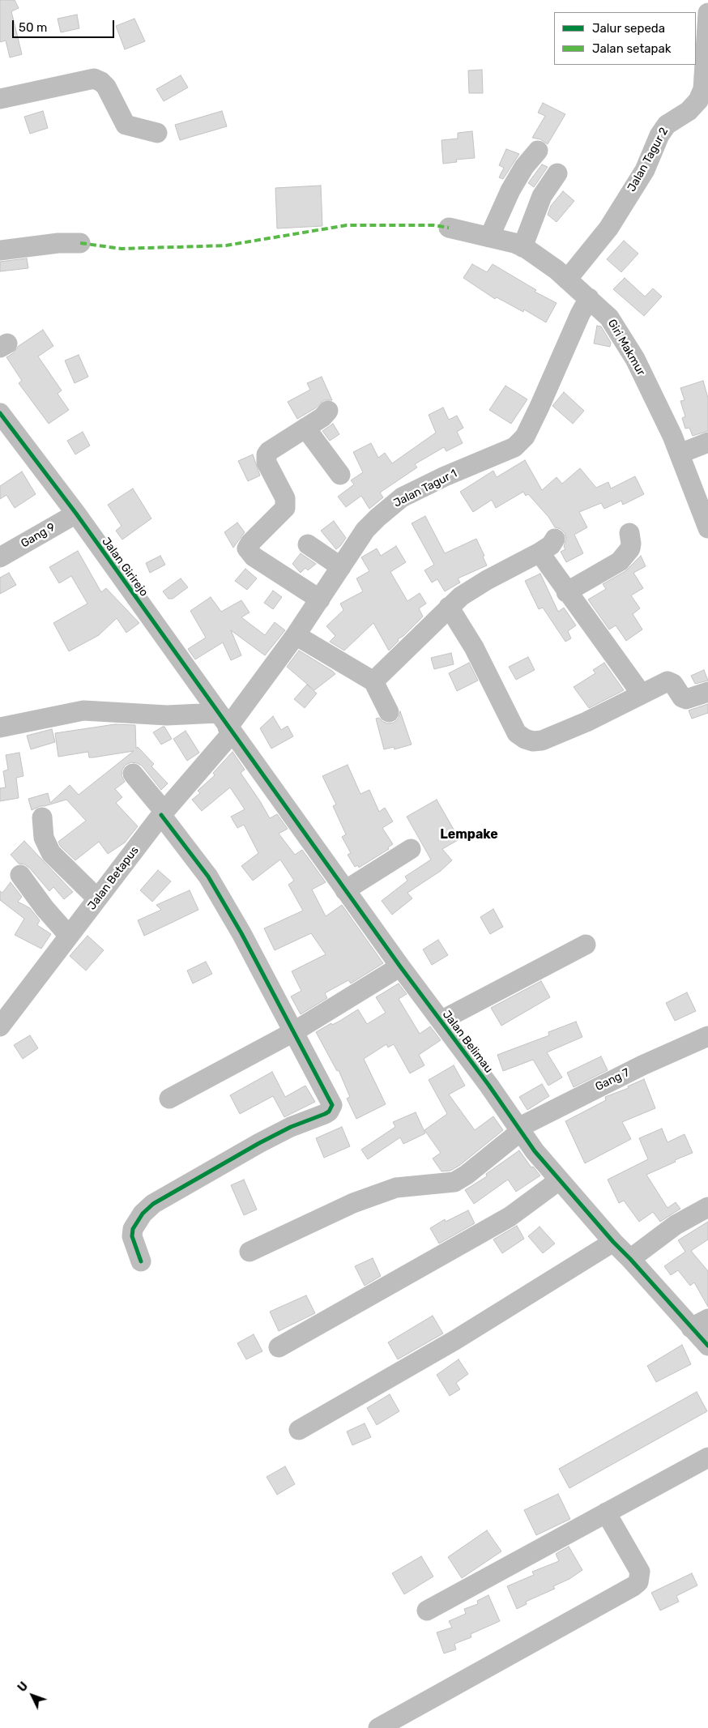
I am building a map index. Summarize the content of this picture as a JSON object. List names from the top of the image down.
{
  "streets": {
    "street": [
      "Jalan Tagur 2",
      "Giri Makmur",
      "Jalan Tagur 1",
      "Gang 9",
      "Jalan Girirejo",
      "Jalan Betapus",
      "Jalan Belimau",
      "Gang 7"
    ]
  },
  "crossings": [
    ["Jalan Tagur 2", "Giri Makmur"],
    ["Giri Makmur", "Jalan Tagur 1"],
    ["Jalan Tagur 1", "Jalan Girirejo"],
    ["Jalan Tagur 1", "Jalan Betapus"],
    ["Jalan Tagur 1", "Jalan Belimau"],
    ["Gang 9", "Jalan Girirejo"],
    ["Jalan Girirejo", "Jalan Betapus"],
    ["Jalan Girirejo", "Jalan Belimau"],
    ["Jalan Betapus", "Jalan Belimau"],
    ["Jalan Belimau", "Gang 7"]
  ],
  "districts": ["Lempake"],
  "legend": ["Jalur sepeda", "Jalan setapak"],
  "scale_bar": "50 m",
  "north": "top left"
}
